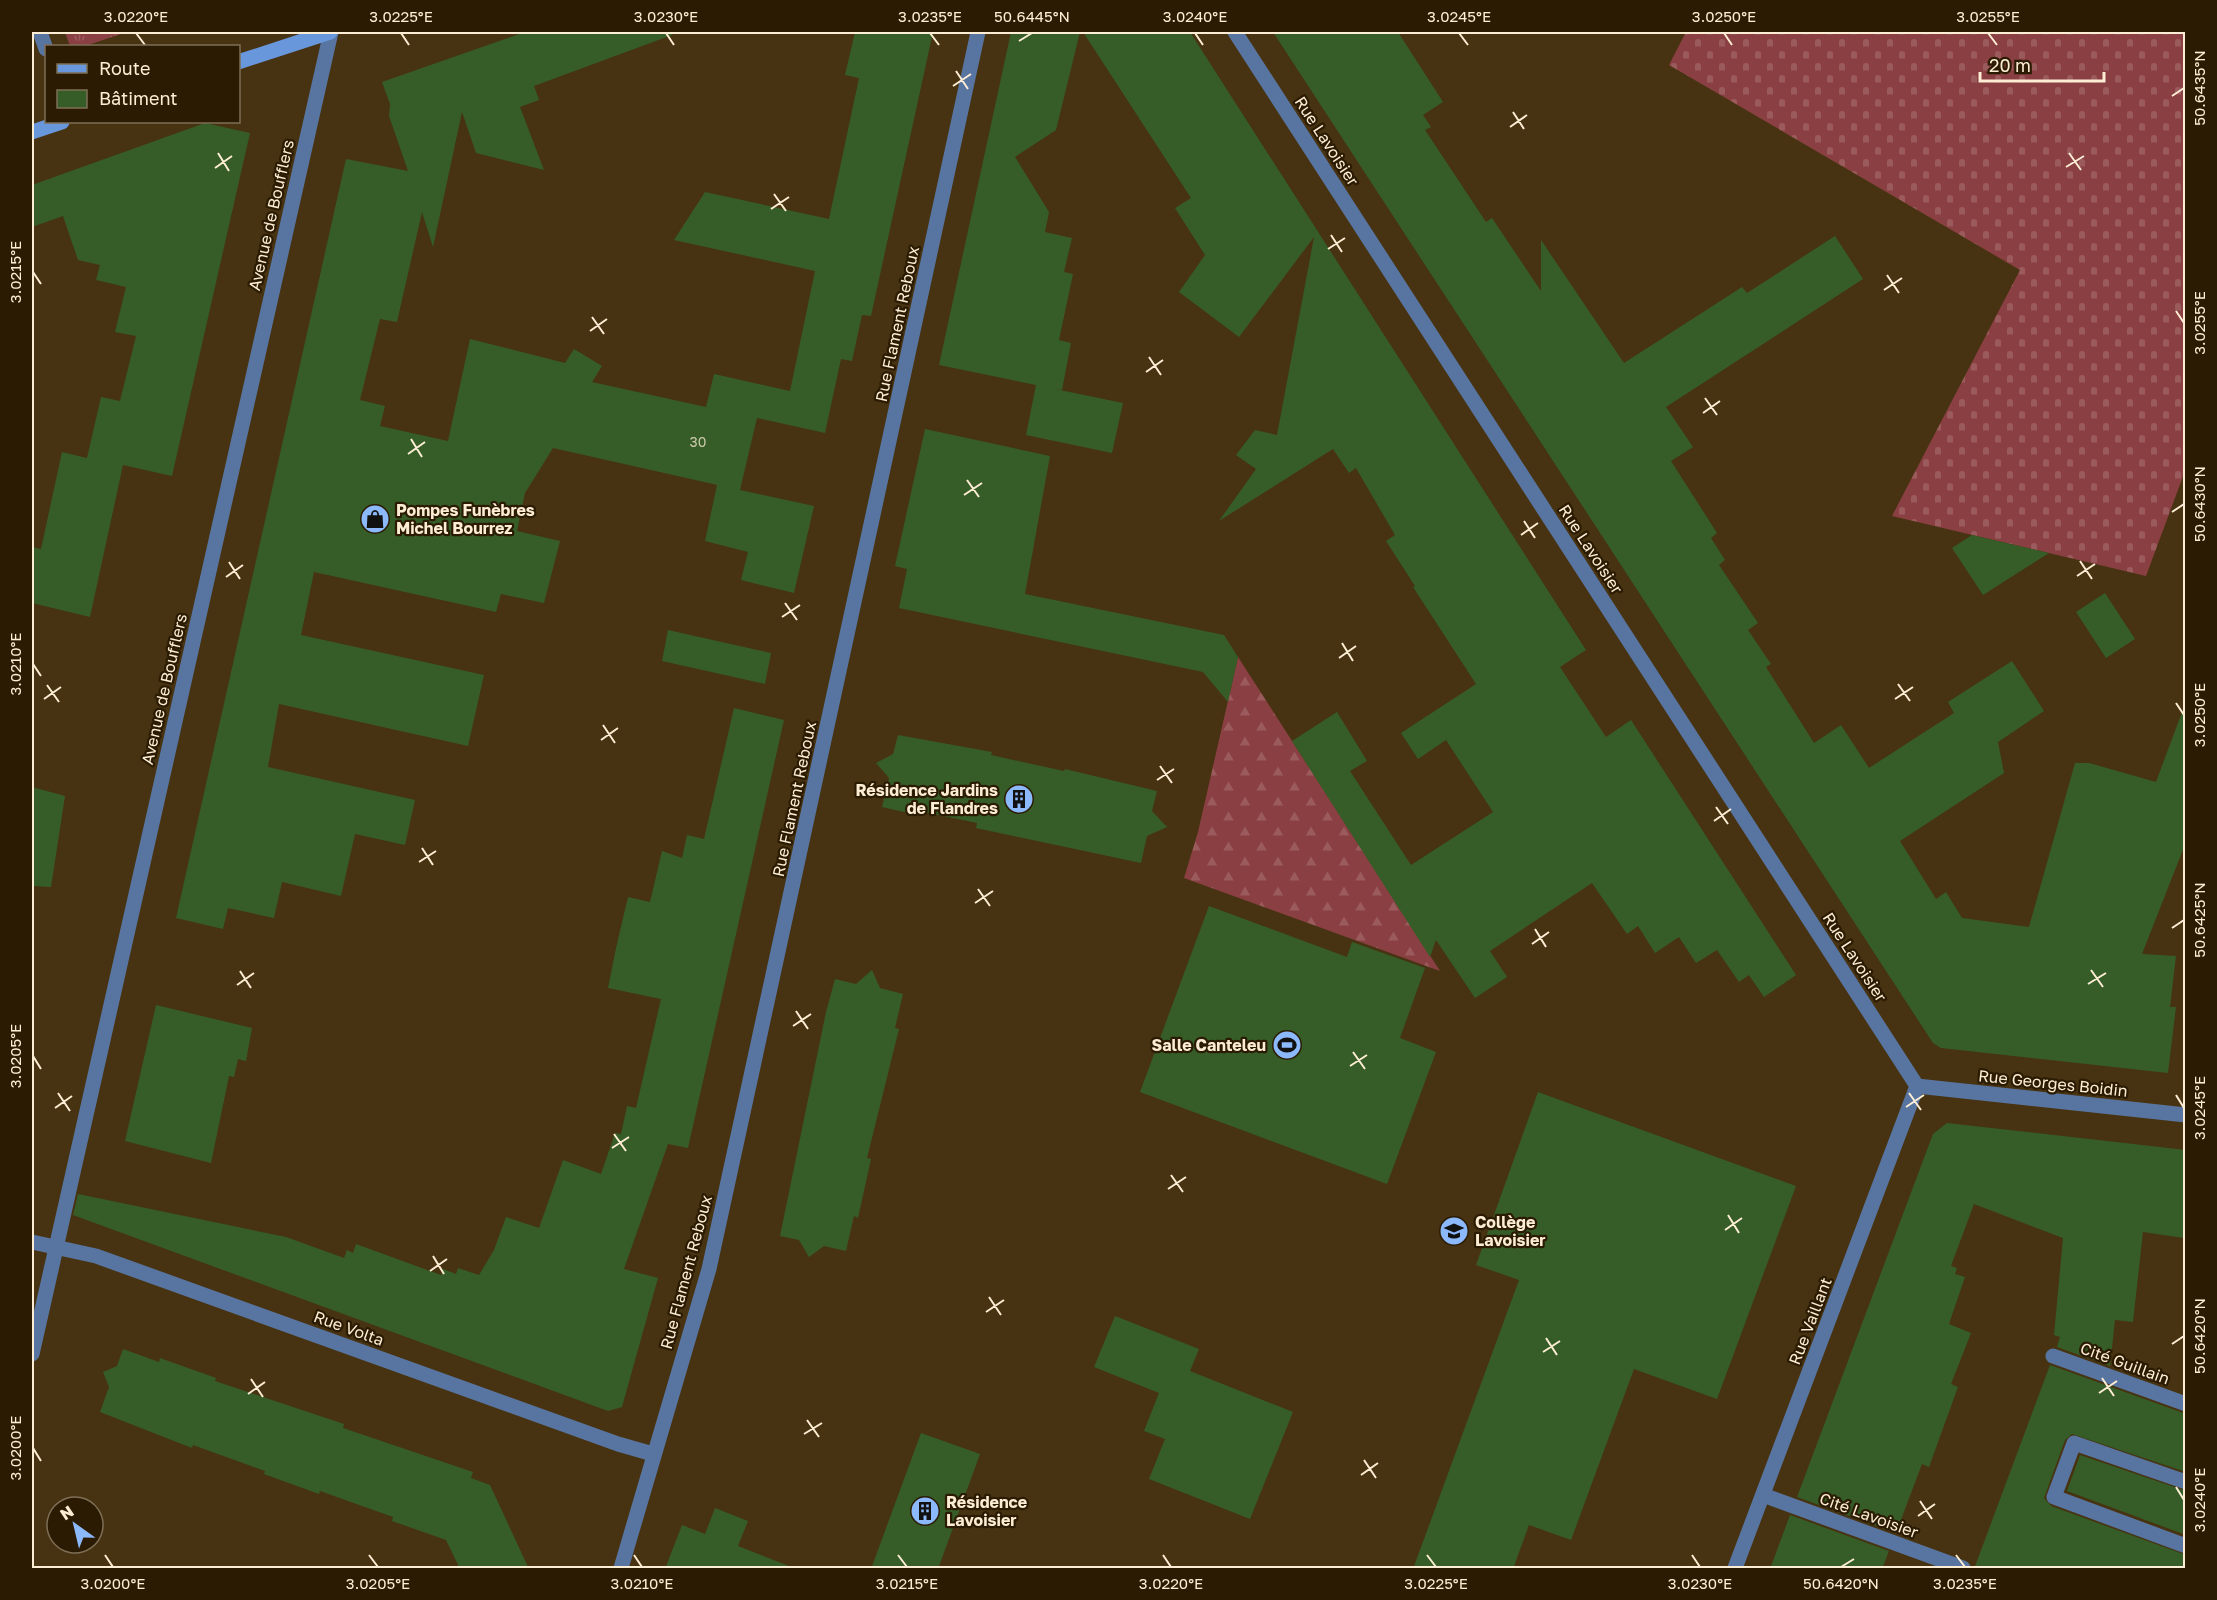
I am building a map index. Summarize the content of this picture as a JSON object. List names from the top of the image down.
{
  "streets": {
    "street": [
      "Rue Lavoisier",
      "Avenue de Boufflers",
      "Rue Flament Reboux",
      "Rue Georges Boidin",
      "Rue Vaillant",
      "Rue Volta",
      "Cité Guillain",
      "Cité Lavoisier"
    ]
  },
  "crossings": [
    ["Rue Lavoisier", "Rue Georges Boidin"],
    ["Rue Lavoisier", "Rue Vaillant"],
    ["Avenue de Boufflers", "Rue Volta"],
    ["Rue Flament Reboux", "Rue Volta"],
    ["Rue Georges Boidin", "Rue Vaillant"],
    ["Rue Vaillant", "Cité Lavoisier"]
  ],
  "places": {
    "shop": ["Pompes Funèbres Michel Bourrez"],
    "building": ["Résidence Jardins de Flandres", "Résidence Lavoisier"],
    "sports": ["Salle Canteleu"],
    "school or university": ["Collège Lavoisier"]
  },
  "house_numbers": ["30"],
  "legend": ["Route", "Bâtiment"],
  "scale_bar": "20 m",
  "north": "top left",
  "coordinates": [
    "3.0220°E",
    "3.0225°E",
    "3.0230°E",
    "3.0235°E",
    "50.6445°N",
    "3.0240°E",
    "3.0245°E",
    "3.0250°E",
    "3.0255°E",
    "50.6435°N",
    "3.0215°E",
    "50.6430°N",
    "3.0210°E",
    "50.6425°N",
    "3.0205°E",
    "50.6420°N",
    "3.0200°E"
  ]
}
